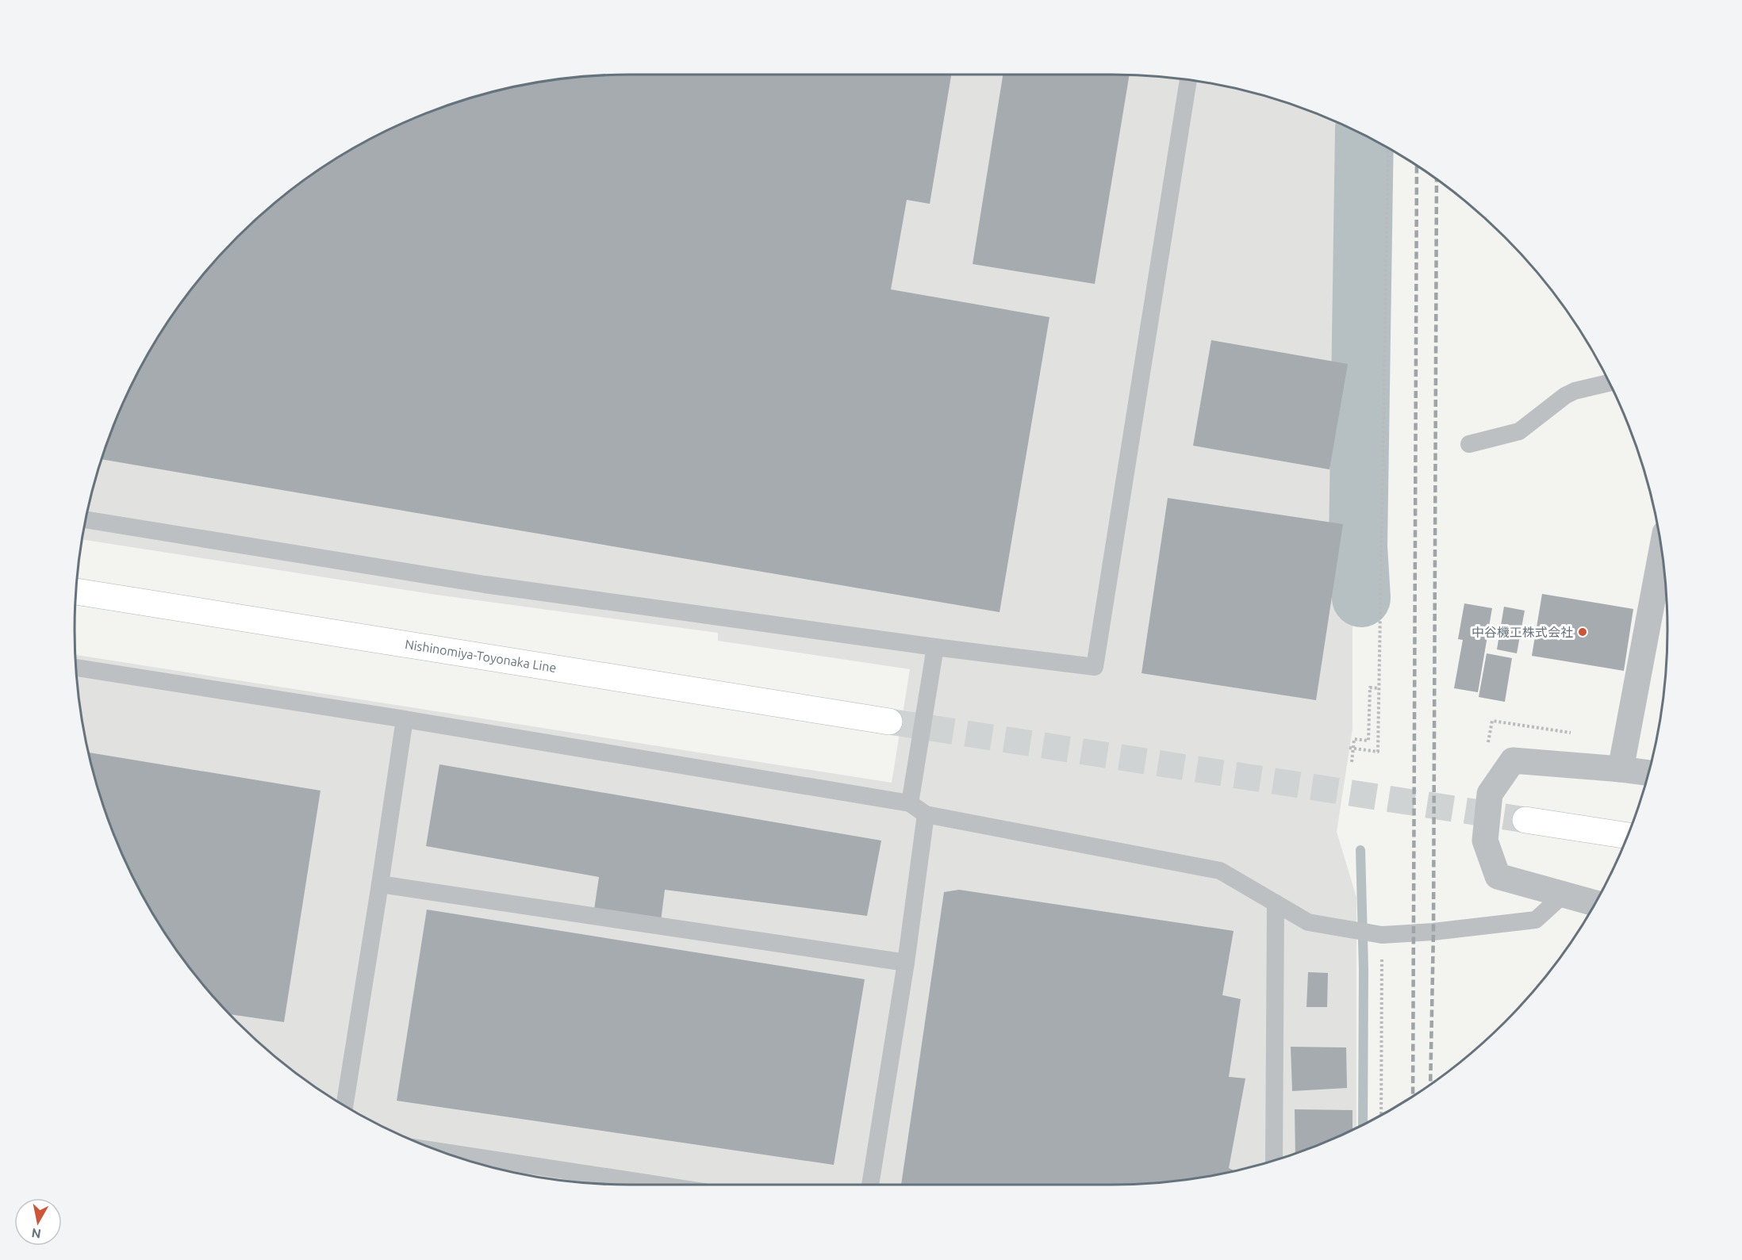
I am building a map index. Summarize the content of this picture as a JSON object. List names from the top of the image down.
{
  "streets": {
    "main road": ["Nishinomiya-Toyonaka Line"]
  },
  "places": ["中谷機工株式会社"],
  "north": "bottom"
}
